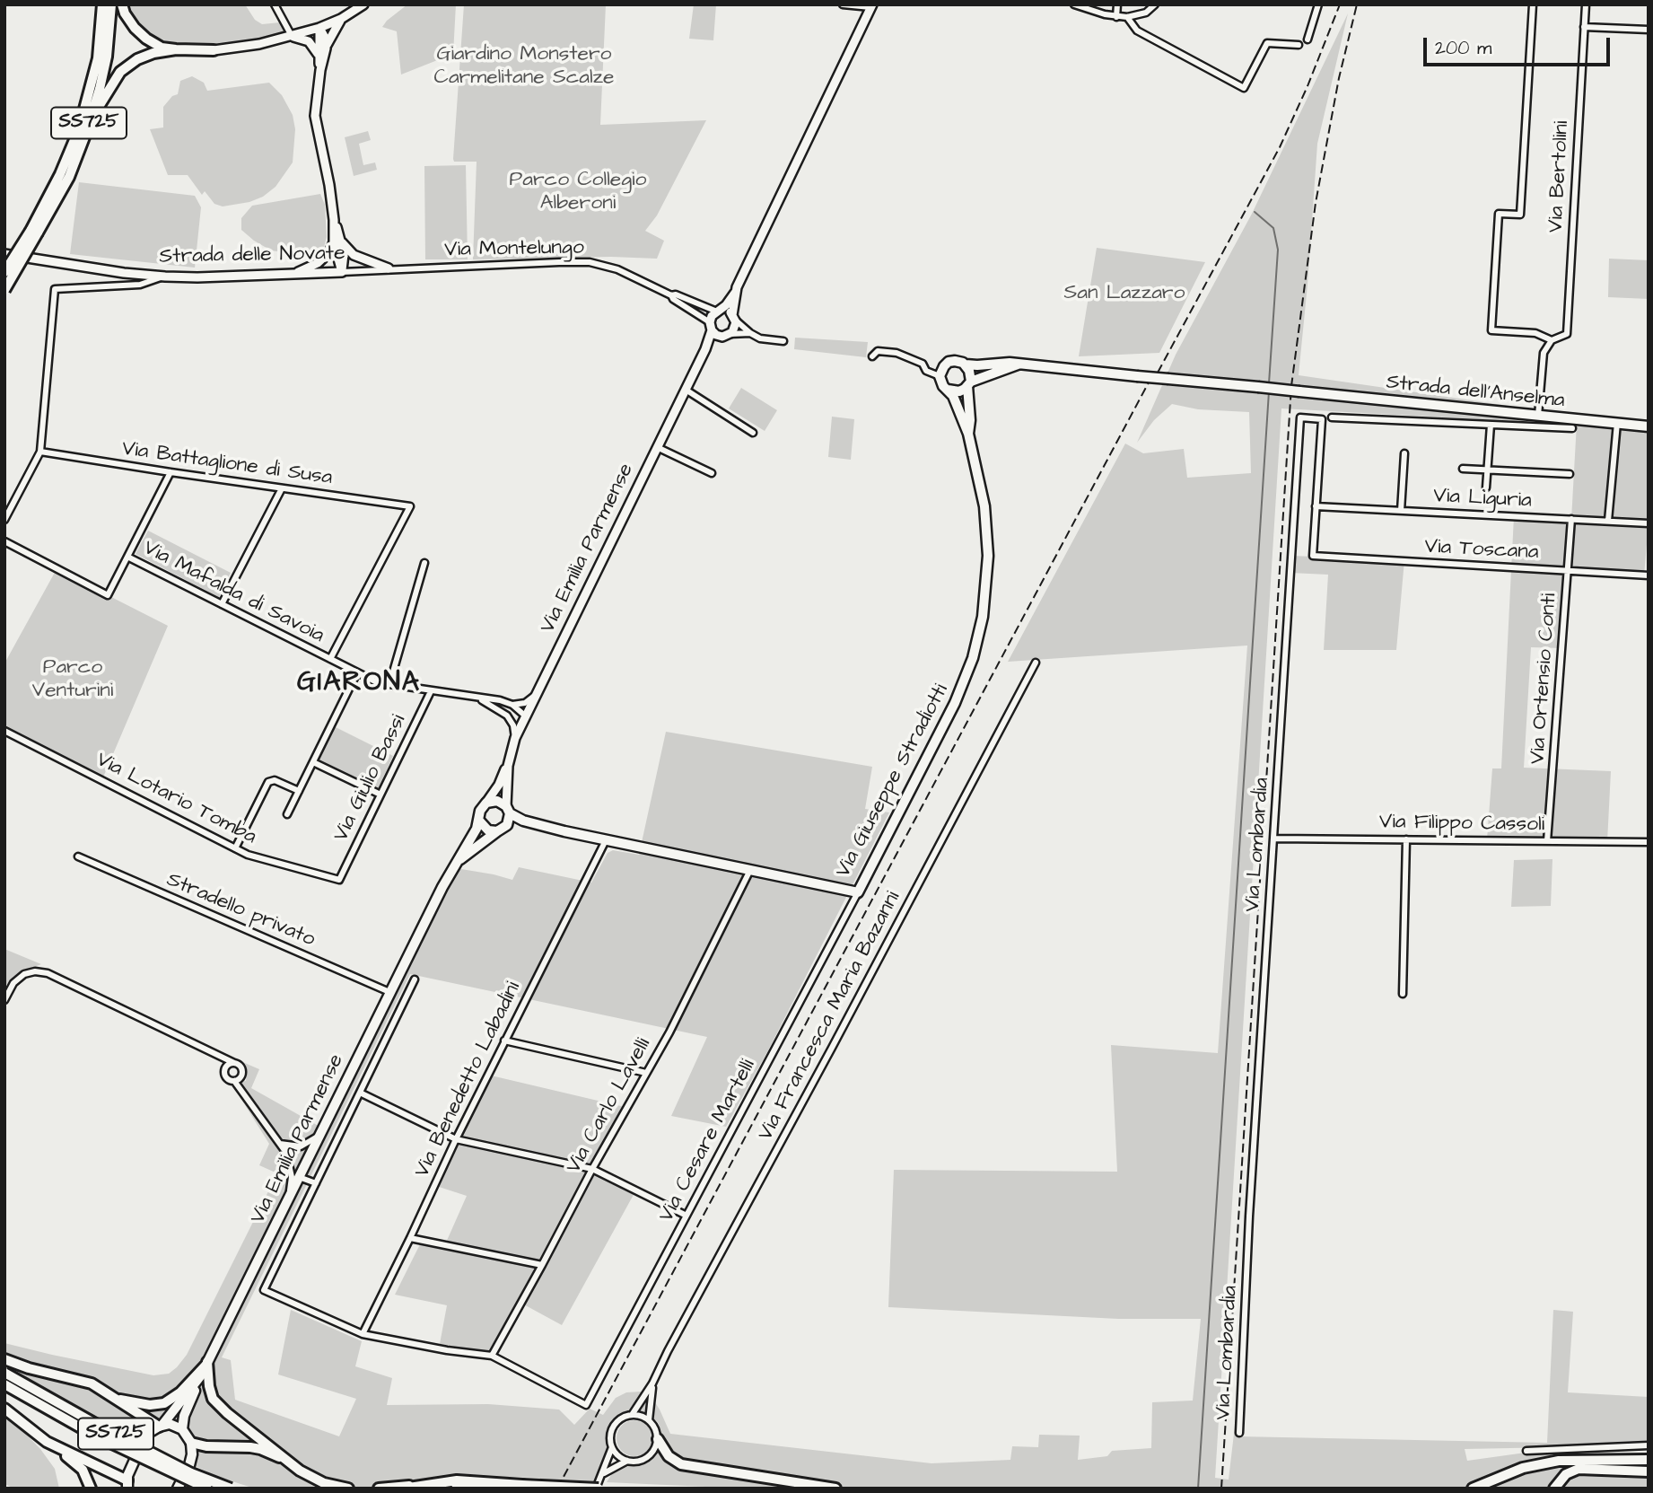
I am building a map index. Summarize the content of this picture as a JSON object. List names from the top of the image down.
{
  "streets": {
    "highway": ["SS725"],
    "main road": [
      "Strada delle Novate",
      "Strada dell'Anselma",
      "Via Emilia Parmense",
      "Via Giuseppe Stradiotti"
    ],
    "street": [
      "Via Bertolini",
      "Via Montelungo",
      "Via Battaglione di Susa",
      "Via Liguria",
      "Via Toscana",
      "Via Mafalda di Savoia",
      "Via Ortensio Conti",
      "Via Giulio Bassi",
      "Via Lotario Tomba",
      "Via Filippo Cassoli",
      "Via Lombardia",
      "Stradello privato",
      "Via Francesca Maria Bazanni",
      "Via Benedetto Labadini",
      "Via Carlo Lavelli",
      "Via Cesare Martelli"
    ]
  },
  "crossings": [
    ["Via Montelungo", "Strada delle Novate"],
    ["Via Montelungo", "Via Emilia Parmense"],
    ["Via Battaglione di Susa", "Via Mafalda di Savoia"],
    ["Via Liguria", "Via Ortensio Conti"],
    ["Via Liguria", "Via Lombardia"],
    ["Via Emilia Parmense", "Via Mafalda di Savoia"],
    ["Via Emilia Parmense", "Via Giuseppe Stradiotti"],
    ["Via Emilia Parmense", "Stradello privato"],
    ["Via Emilia Parmense", "Via Benedetto Labadini"],
    ["Via Toscana", "Via Ortensio Conti"],
    ["Via Toscana", "Via Lombardia"],
    ["Via Mafalda di Savoia", "Via Giulio Bassi"],
    ["Via Ortensio Conti", "Via Filippo Cassoli"],
    ["Via Giulio Bassi", "Via Lotario Tomba"],
    ["Via Giuseppe Stradiotti", "Via Benedetto Labadini"],
    ["Via Giuseppe Stradiotti", "Via Carlo Lavelli"],
    ["Via Giuseppe Stradiotti", "Via Cesare Martelli"],
    ["Via Filippo Cassoli", "Via Lombardia"],
    ["Via Carlo Lavelli", "Via Cesare Martelli"]
  ],
  "districts": ["GIARONA"],
  "parks": [
    "Giardino Monstero Carmelitane Scalze",
    "Parco Collegio Alberoni",
    "San Lazzaro",
    "Parco Venturini"
  ],
  "scale_bar": "200 m"
}
